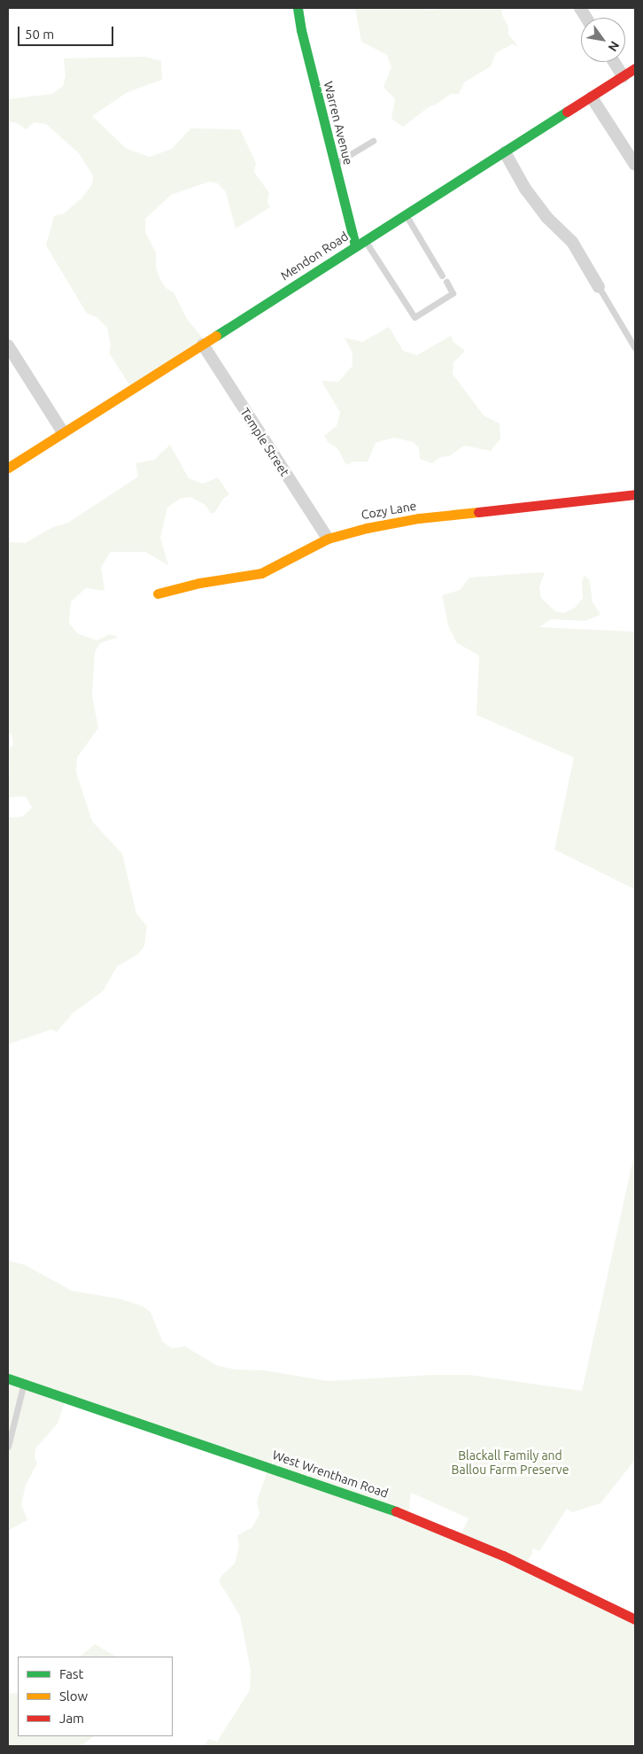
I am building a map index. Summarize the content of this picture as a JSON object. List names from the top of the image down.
{
  "streets": {
    "street": [
      "Warren Avenue",
      "Mendon Road",
      "Temple Street",
      "Cozy Lane",
      "West Wrentham Road"
    ]
  },
  "crossings": [
    ["Warren Avenue", "Mendon Road"],
    ["Mendon Road", "Temple Street"],
    ["Temple Street", "Cozy Lane"]
  ],
  "parks": ["Blackall Family and Ballou Farm Preserve"],
  "legend": ["Fast", "Slow", "Jam"],
  "scale_bar": "50 m",
  "north": "bottom right"
}
